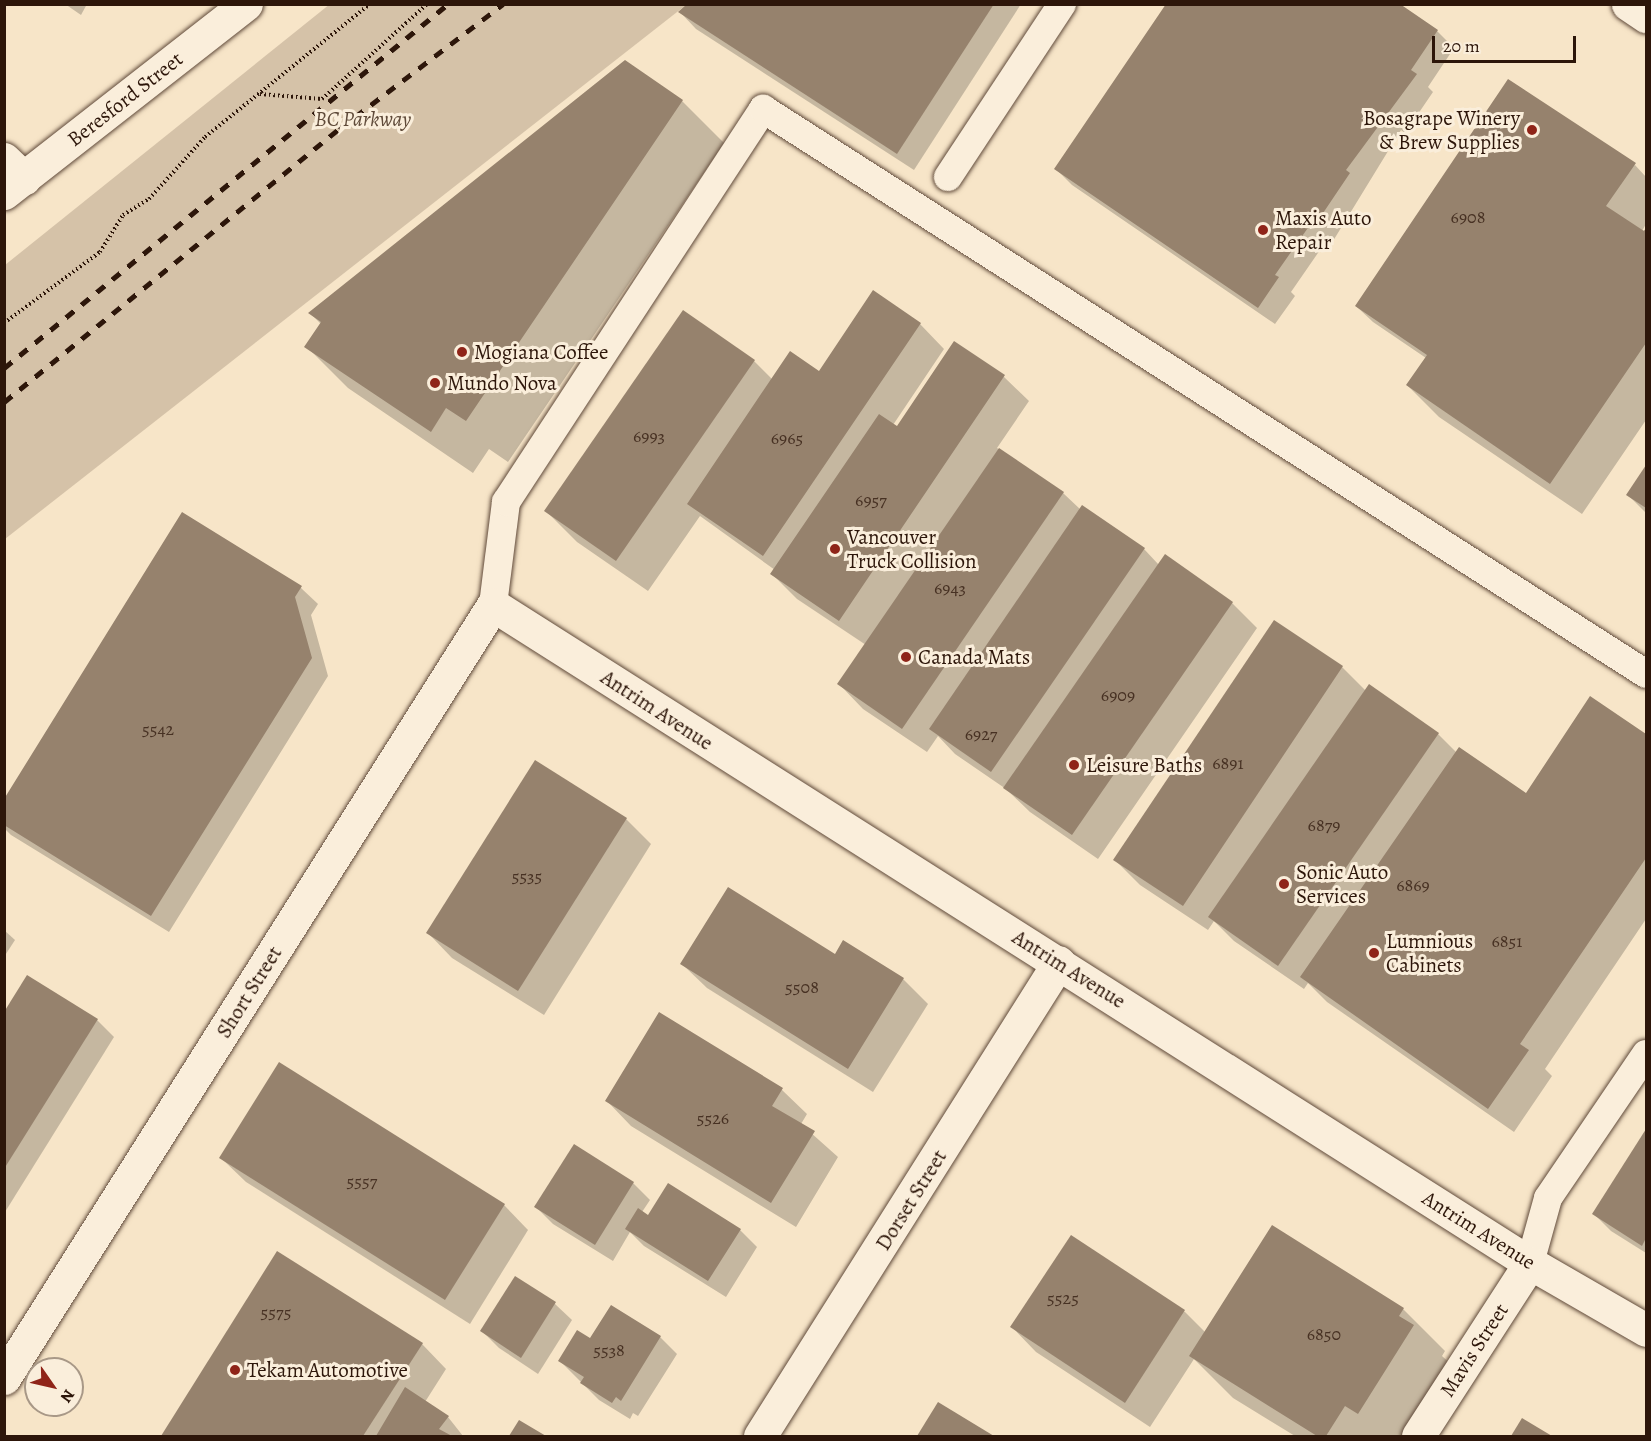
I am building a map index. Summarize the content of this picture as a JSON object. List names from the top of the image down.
{
  "streets": {
    "street": [
      "Beresford Street",
      "Antrim Avenue",
      "Short Street",
      "Dorset Street",
      "Mavis Street"
    ]
  },
  "crossings": [
    ["Antrim Avenue", "Short Street"],
    ["Antrim Avenue", "Dorset Street"],
    ["Antrim Avenue", "Mavis Street"]
  ],
  "parks": ["BC Parkway"],
  "places": [
    "Bosagrape Winery & Brew Supplies",
    "Maxis Auto Repair",
    "Mogiana Coffee",
    "Mundo Nova",
    "Vancouver Truck Collision",
    "Canada Mats",
    "Leisure Baths",
    "Sonic Auto Services",
    "Lumnious Cabinets",
    "Tekam Automotive"
  ],
  "house_numbers": [
    "6908",
    "6993",
    "6965",
    "6957",
    "6943",
    "6909",
    "5542",
    "6927",
    "6891",
    "6879",
    "5535",
    "6869",
    "6851",
    "5508",
    "5526",
    "5557",
    "5525",
    "5575",
    "6850",
    "5538"
  ],
  "scale_bar": "20 m",
  "north": "bottom right"
}
